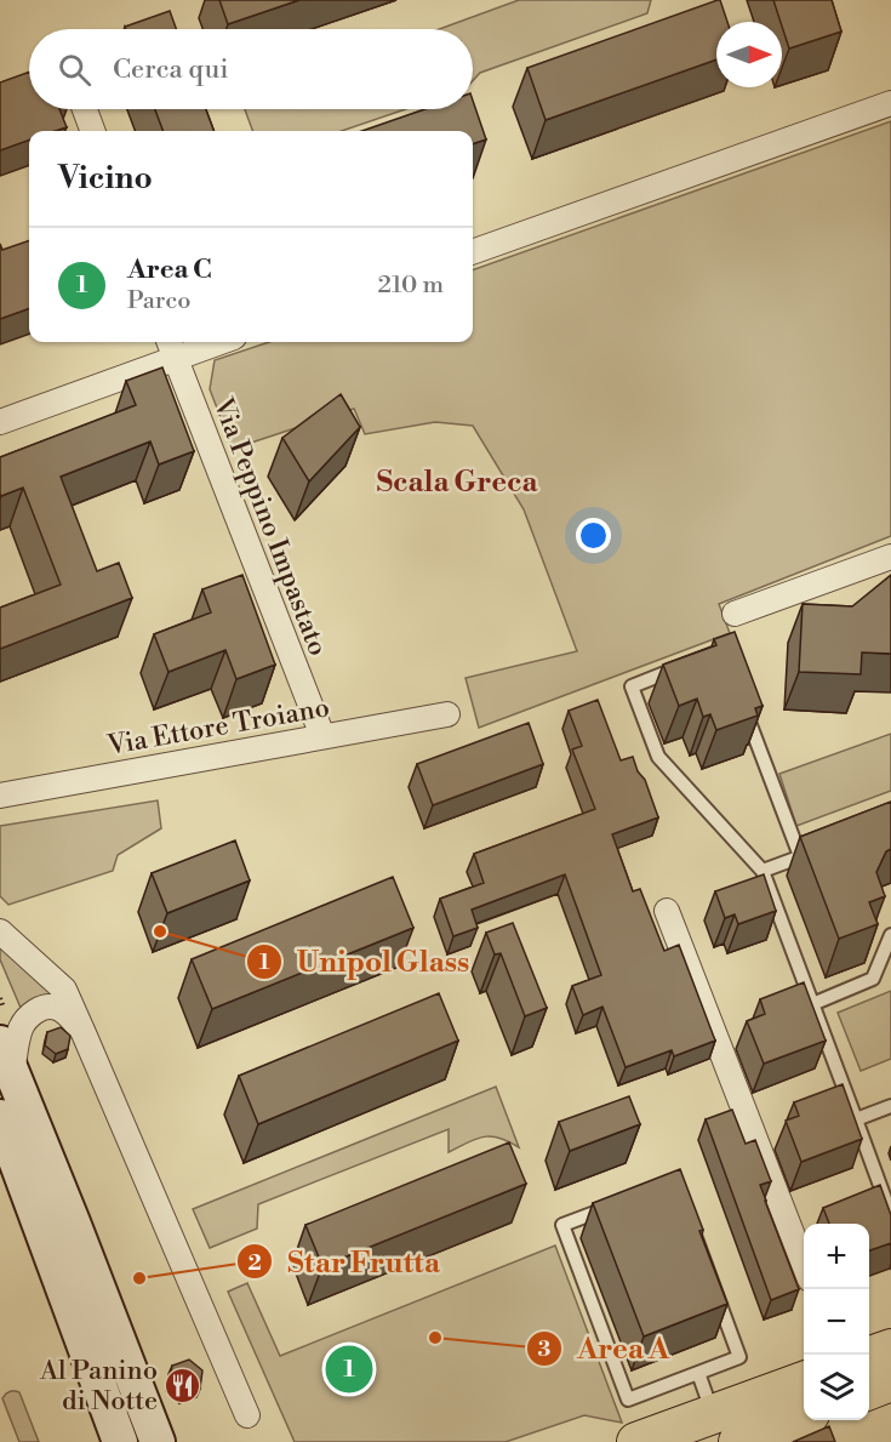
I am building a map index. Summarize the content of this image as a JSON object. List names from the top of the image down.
{
  "streets": {
    "street": ["Via Peppino Impastato", "Via Ettore Troiano"]
  },
  "crossings": [
    ["Via Peppino Impastato", "Via Ettore Troiano"]
  ],
  "districts": ["Scala Greca"],
  "places": {
    "other": ["Unipol Glass", "Star Frutta", "Area A"],
    "restaurant": ["Al Panino di Notte"]
  },
  "north": "right",
  "page": {
    "search": "Cerca qui",
    "heading": "Vicino",
    "list": [
      {
        "mark": "1",
        "name": "Area C",
        "note": "Parco",
        "value": "210 m"
      }
    ],
    "map_buttons": ["+", "−"],
    "pins": "1"
  }
}
